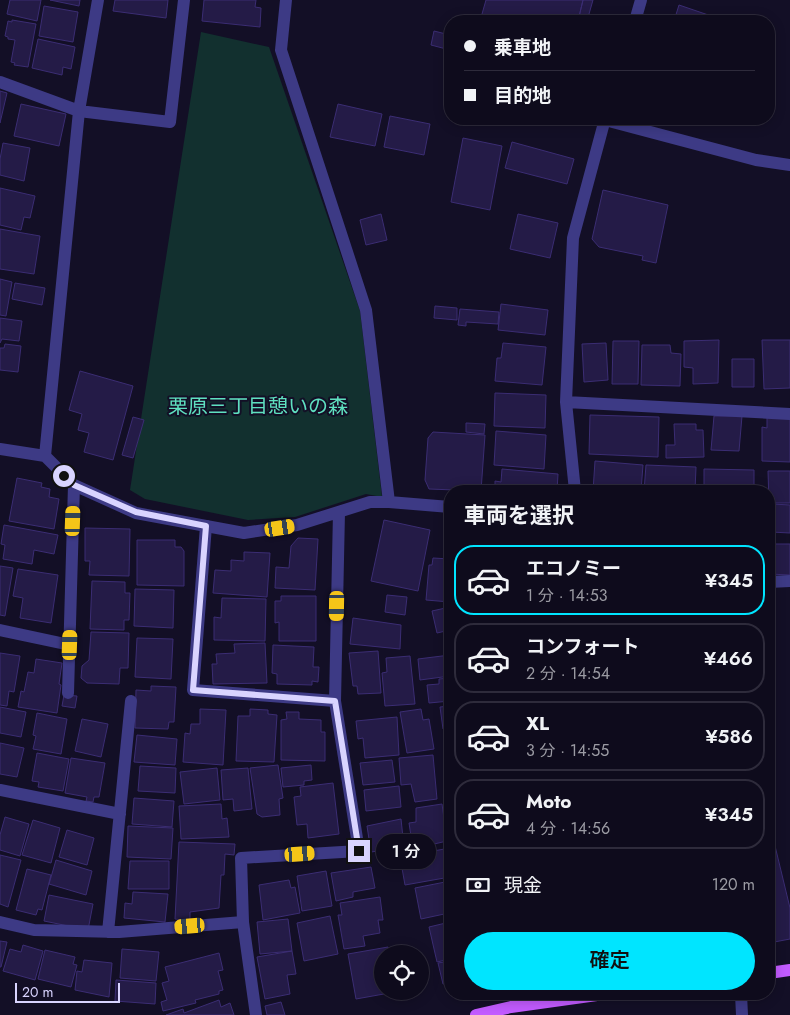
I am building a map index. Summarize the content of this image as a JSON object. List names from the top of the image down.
{
  "parks": ["栗原三丁目憩いの森"],
  "scale_bar": "20 m",
  "page": {
    "banner": ["乗車地", "目的地"],
    "heading": "車両を選択",
    "list": [
      {
        "name": "エコノミー",
        "note": "1 分 · 14:53",
        "value": "¥345"
      },
      {
        "name": "コンフォート",
        "note": "2 分 · 14:54",
        "value": "¥466"
      },
      {
        "name": "XL",
        "note": "3 分 · 14:55",
        "value": "¥586"
      },
      {
        "name": "Moto",
        "note": "4 分 · 14:56",
        "value": "¥345"
      }
    ],
    "bubble": "1 分",
    "pay": ["現金", "120 m"],
    "buttons": "確定",
    "scale": "20 m"
  }
}
